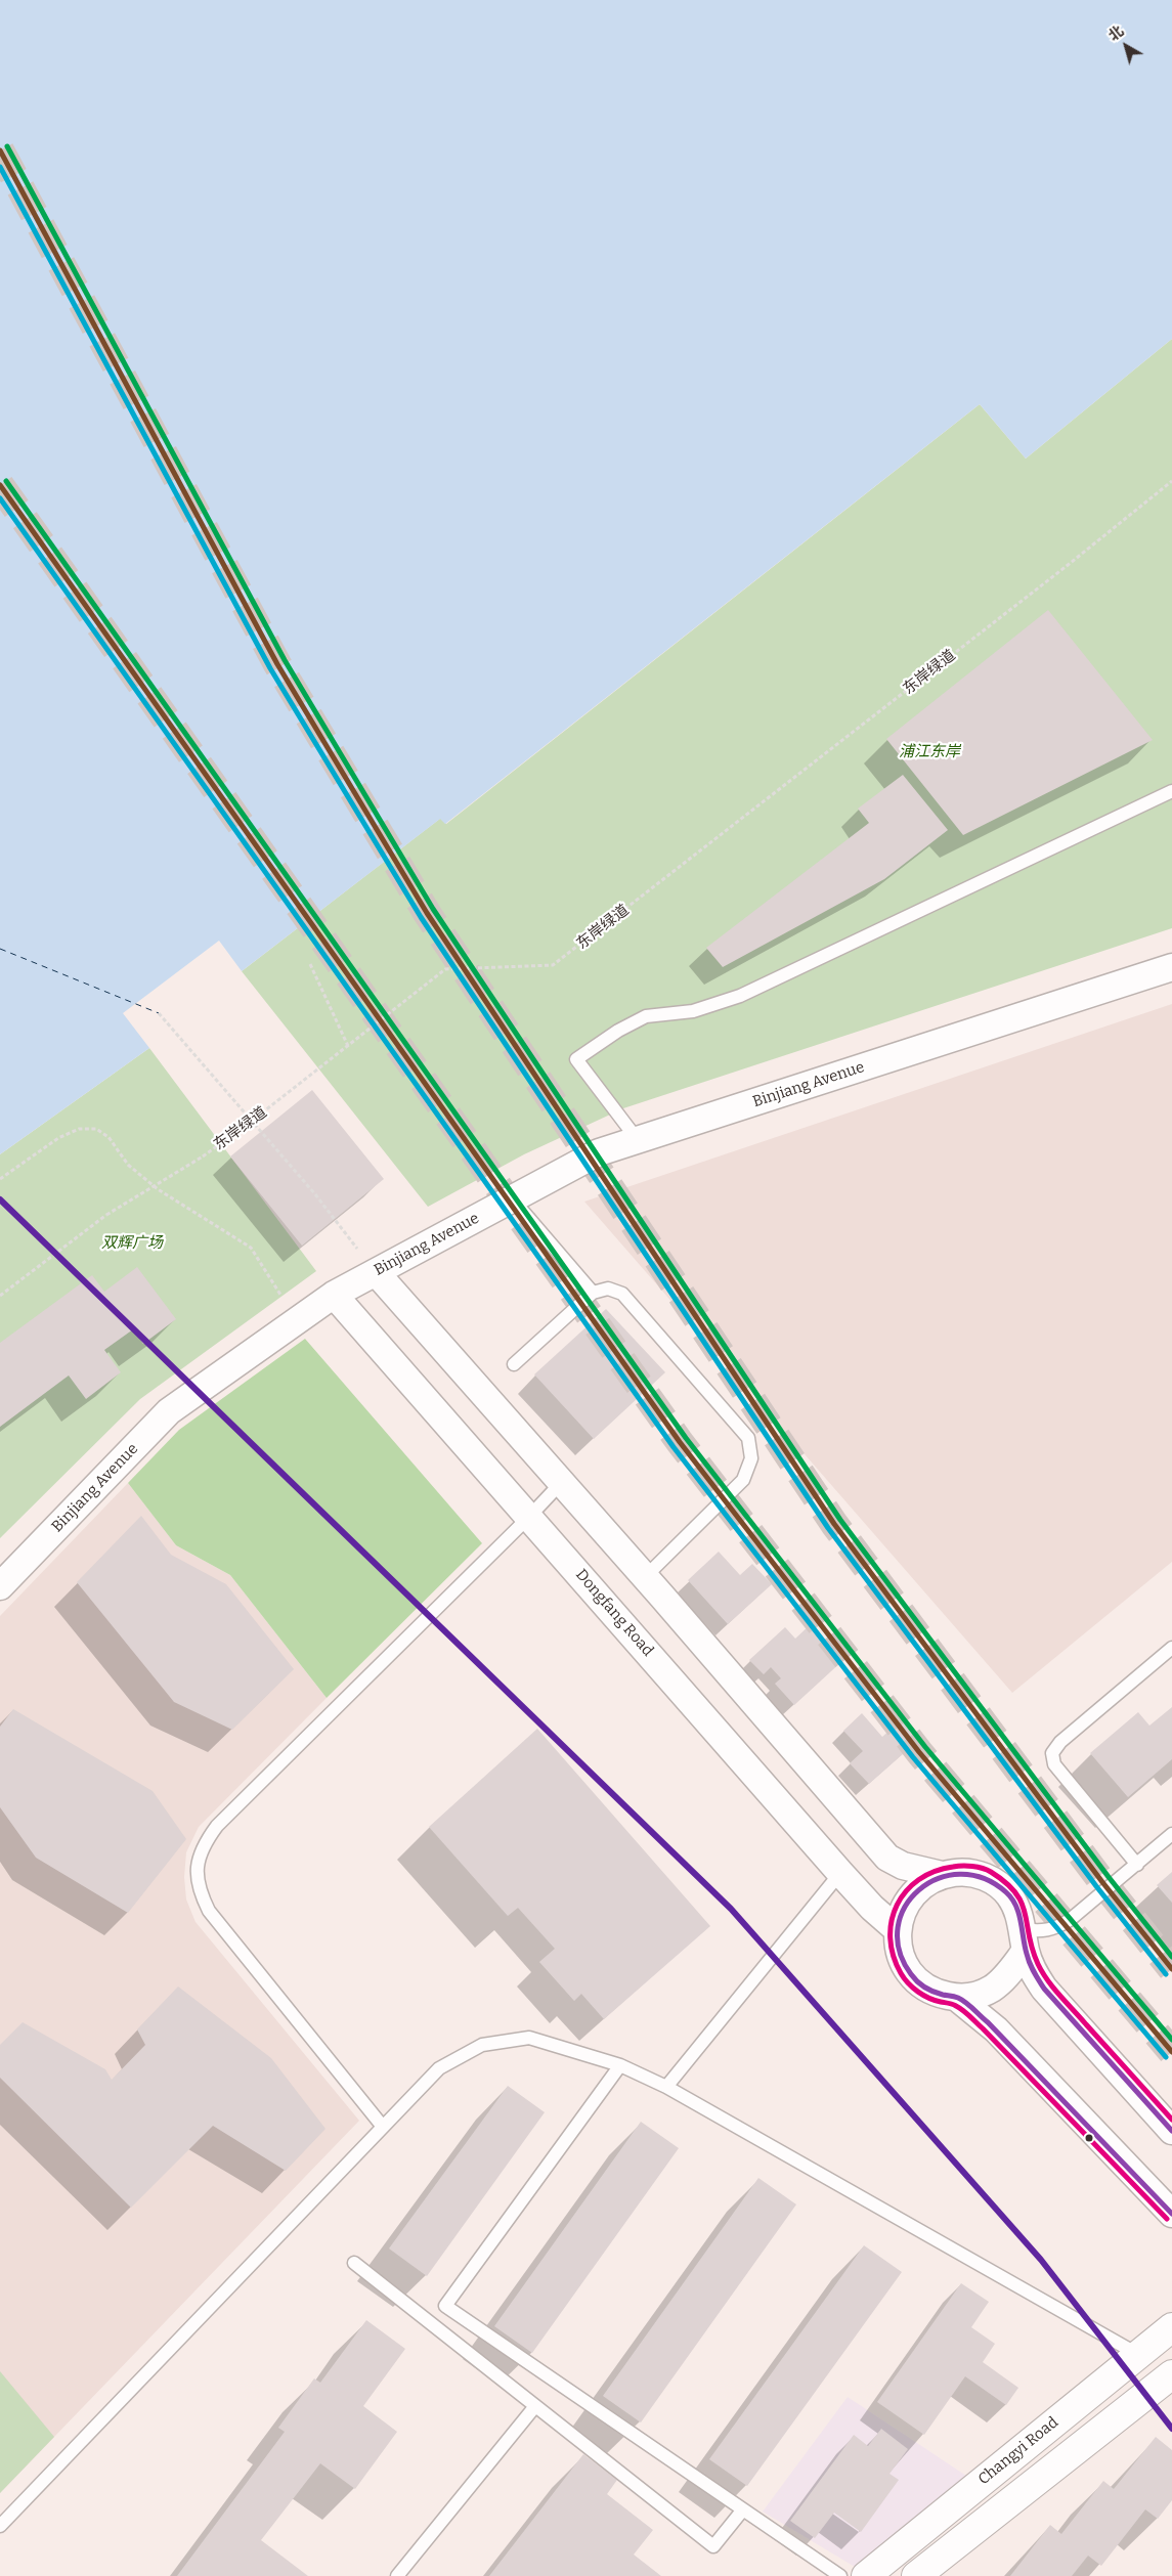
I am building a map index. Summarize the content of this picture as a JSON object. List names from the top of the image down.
{
  "streets": {
    "main road": ["Changyi Road"],
    "street": ["Binjiang Avenue", "Dongfang Road"],
    "path": ["东岸绿道"]
  },
  "crossings": [
    ["Binjiang Avenue", "Dongfang Road"]
  ],
  "parks": ["浦江东岸", "双辉广场"],
  "north": "top left"
}
